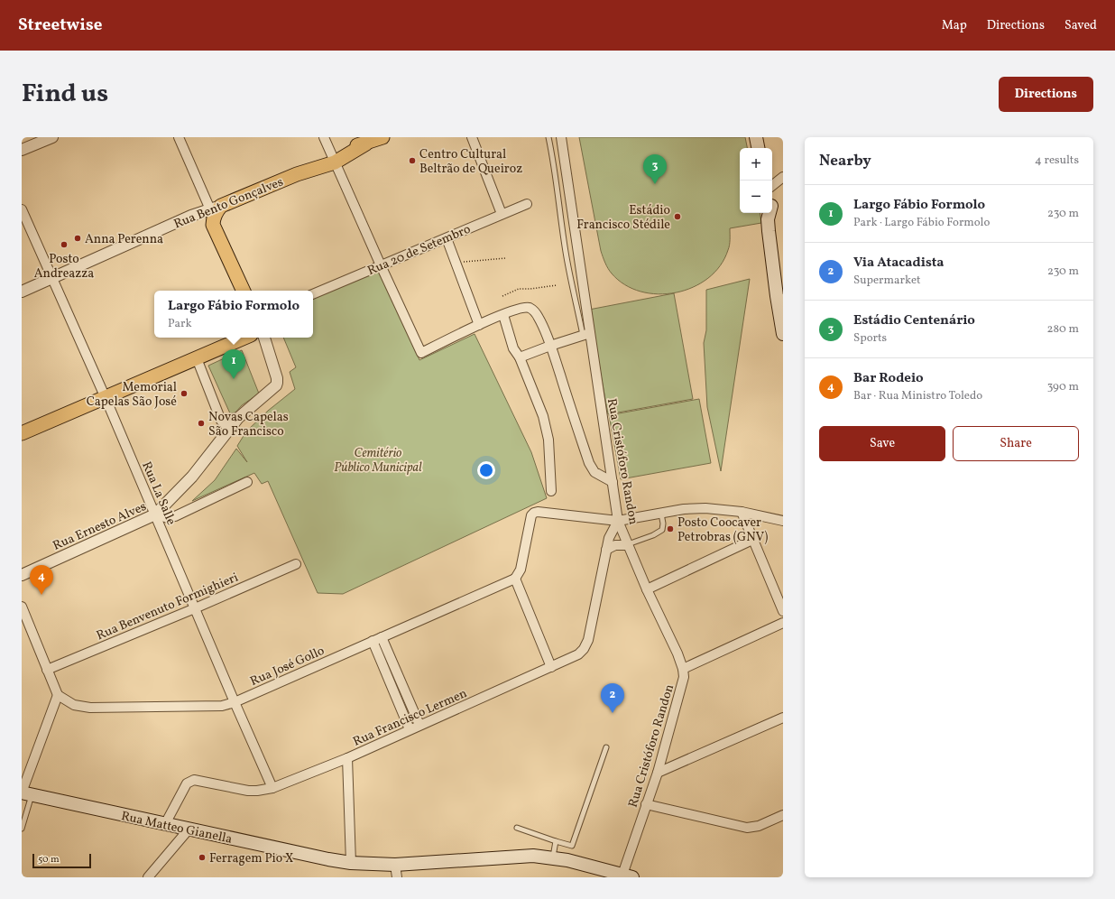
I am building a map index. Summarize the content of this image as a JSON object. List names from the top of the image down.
{
  "streets": {
    "main road": ["Rua Bento Gonçalves", "Rua Matteo Gianella"],
    "street": [
      "Rua 20 de Setembro",
      "Rua Cristóforo Randon",
      "Rua La Salle",
      "Rua Ernesto Alves",
      "Rua Benvenuto Formighieri",
      "Rua José Gollo",
      "Rua Francisco Lermen"
    ]
  },
  "crossings": [
    ["Rua Bento Gonçalves", "Rua La Salle"],
    ["Rua Cristóforo Randon", "Rua Francisco Lermen"],
    ["Rua Cristóforo Randon", "Rua Matteo Gianella"],
    ["Rua La Salle", "Rua Ernesto Alves"],
    ["Rua La Salle", "Rua Benvenuto Formighieri"],
    ["Rua La Salle", "Rua José Gollo"],
    ["Rua La Salle", "Rua Francisco Lermen"],
    ["Rua Francisco Lermen", "Rua Matteo Gianella"]
  ],
  "parks": ["Cemitério Público Municipal"],
  "places": [
    "Centro Cultural Beltrão de Queiroz",
    "Estádio Francisco Stédile",
    "Anna Perenna",
    "Posto Andreazza",
    "Memorial Capelas São José",
    "Novas Capelas São Francisco",
    "Posto Coocaver Petrobras (GNV)",
    "Ferragem Pio X"
  ],
  "scale_bar": "50 m",
  "page": {
    "header": "Streetwise",
    "nav": ["Map", "Directions", "Saved"],
    "title": "Find us",
    "buttons": [
      "Directions",
      ["Save", "Share"]
    ],
    "heading": ["Nearby", "4 results"],
    "map_buttons": ["+", "−"],
    "pins": [
      "3",
      "1",
      "4",
      "2"
    ],
    "list": [
      {
        "mark": "1",
        "name": "Largo Fábio Formolo",
        "note": "Park · Largo Fábio Formolo",
        "value": "230 m"
      },
      {
        "mark": "2",
        "name": "Via Atacadista",
        "note": "Supermarket",
        "value": "230 m"
      },
      {
        "mark": "3",
        "name": "Estádio Centenário",
        "note": "Sports",
        "value": "280 m"
      },
      {
        "mark": "4",
        "name": "Bar Rodeio",
        "note": "Bar · Rua Ministro Toledo",
        "value": "390 m"
      }
    ],
    "popup": ["Largo Fábio Formolo", "Park"],
    "scale": "50 m"
  }
}
